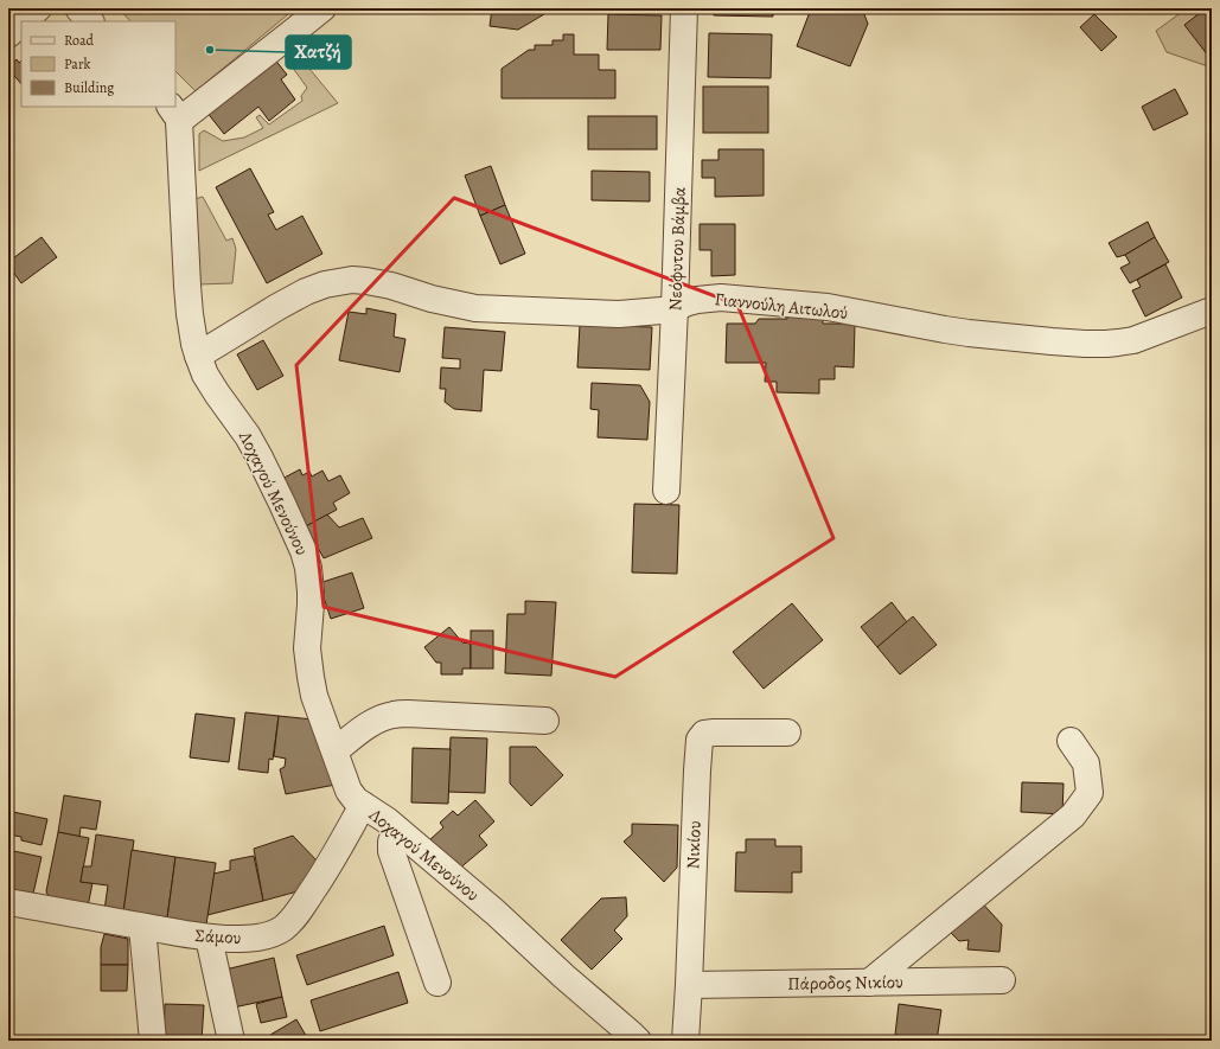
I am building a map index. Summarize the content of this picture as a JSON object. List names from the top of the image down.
{
  "streets": {
    "street": [
      "Νεόφυτου Βάμβα",
      "Γιαννούλη Αιτωλού",
      "Λοχαγού Μενούνου",
      "Νικίου",
      "Σάμου",
      "Πάροδος Νικίου"
    ]
  },
  "crossings": [
    ["Νεόφυτου Βάμβα", "Γιαννούλη Αιτωλού"],
    ["Γιαννούλη Αιτωλού", "Λοχαγού Μενούνου"],
    ["Λοχαγού Μενούνου", "Σάμου"],
    ["Νικίου", "Πάροδος Νικίου"]
  ],
  "places": ["Χατζή"],
  "legend": ["Road", "Park", "Building"]
}
